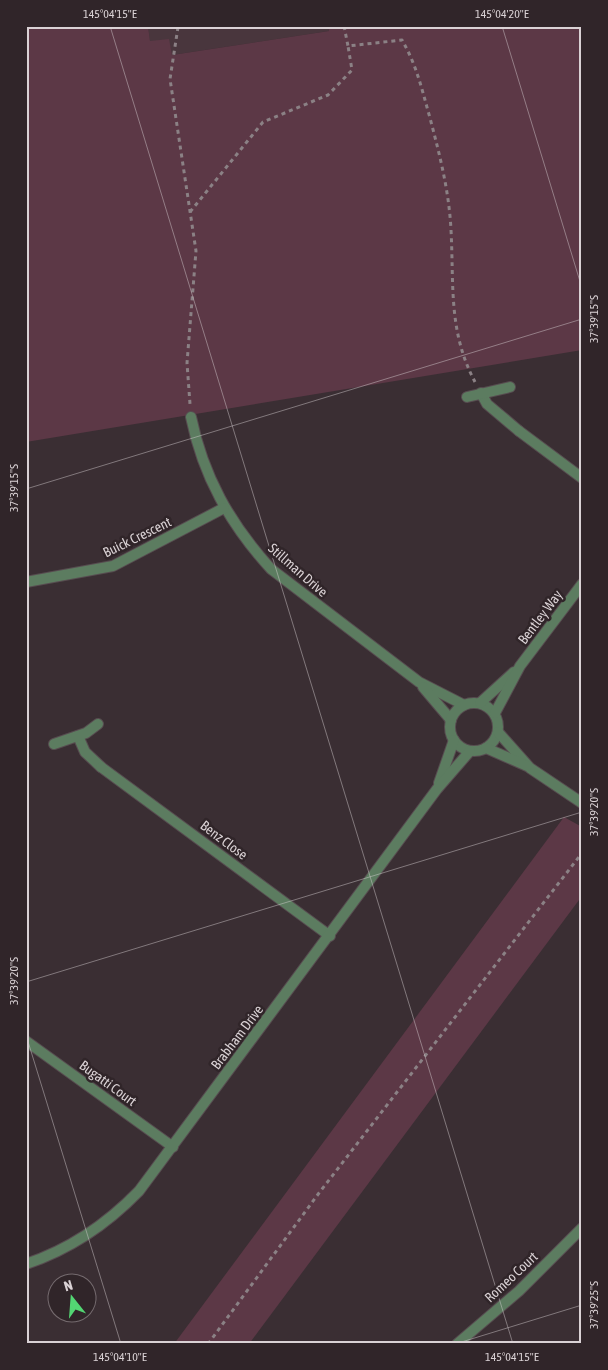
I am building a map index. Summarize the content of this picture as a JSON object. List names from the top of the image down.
{
  "streets": {
    "street": [
      "Buick Crescent",
      "Stillman Drive",
      "Bentley Way",
      "Benz Close",
      "Brabham Drive",
      "Bugatti Court",
      "Romeo Court"
    ]
  },
  "crossings": [
    ["Buick Crescent", "Stillman Drive"],
    ["Stillman Drive", "Bentley Way"],
    ["Stillman Drive", "Brabham Drive"],
    ["Bentley Way", "Brabham Drive"],
    ["Benz Close", "Brabham Drive"],
    ["Brabham Drive", "Bugatti Court"]
  ],
  "north": "top",
  "coordinates": [
    "145°04'15\"E",
    "145°04'20\"E",
    "37°39'15\"S",
    "37°39'20\"S",
    "37°39'25\"S",
    "145°04'10\"E"
  ]
}
